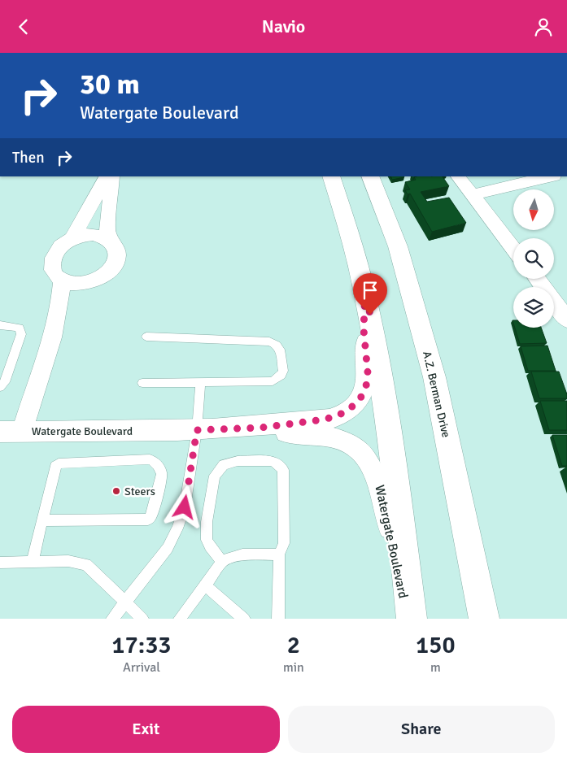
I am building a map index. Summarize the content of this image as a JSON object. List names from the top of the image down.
{
  "streets": {
    "main road": ["A.Z. Berman Drive"],
    "street": ["Watergate Boulevard"]
  },
  "places": ["Steers"],
  "north": "bottom",
  "page": {
    "header": "Navio",
    "turn": ["30 m", "Watergate Boulevard"],
    "then": "Then",
    "eta": [
      "17:33",
      "Arrival",
      "2",
      "min",
      "150",
      "m"
    ],
    "buttons": ["Exit", "Share"]
  }
}
